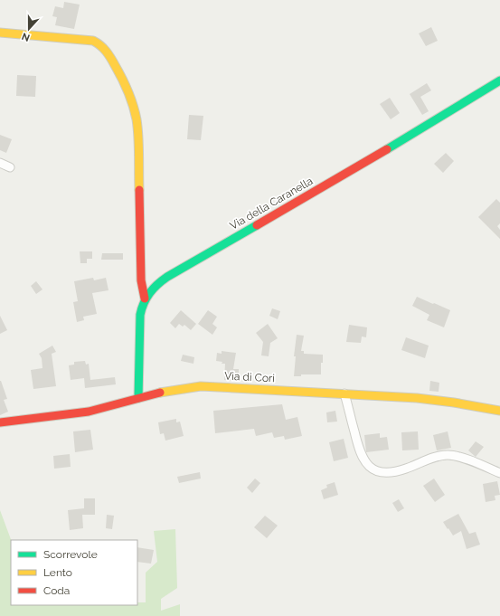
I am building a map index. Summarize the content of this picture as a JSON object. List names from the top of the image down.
{
  "streets": {
    "main road": ["Via della Caranella", "Via di Cori"]
  },
  "crossings": [
    ["Via della Caranella", "Via di Cori"]
  ],
  "legend": ["Scorrevole", "Lento", "Coda"],
  "north": "bottom"
}
